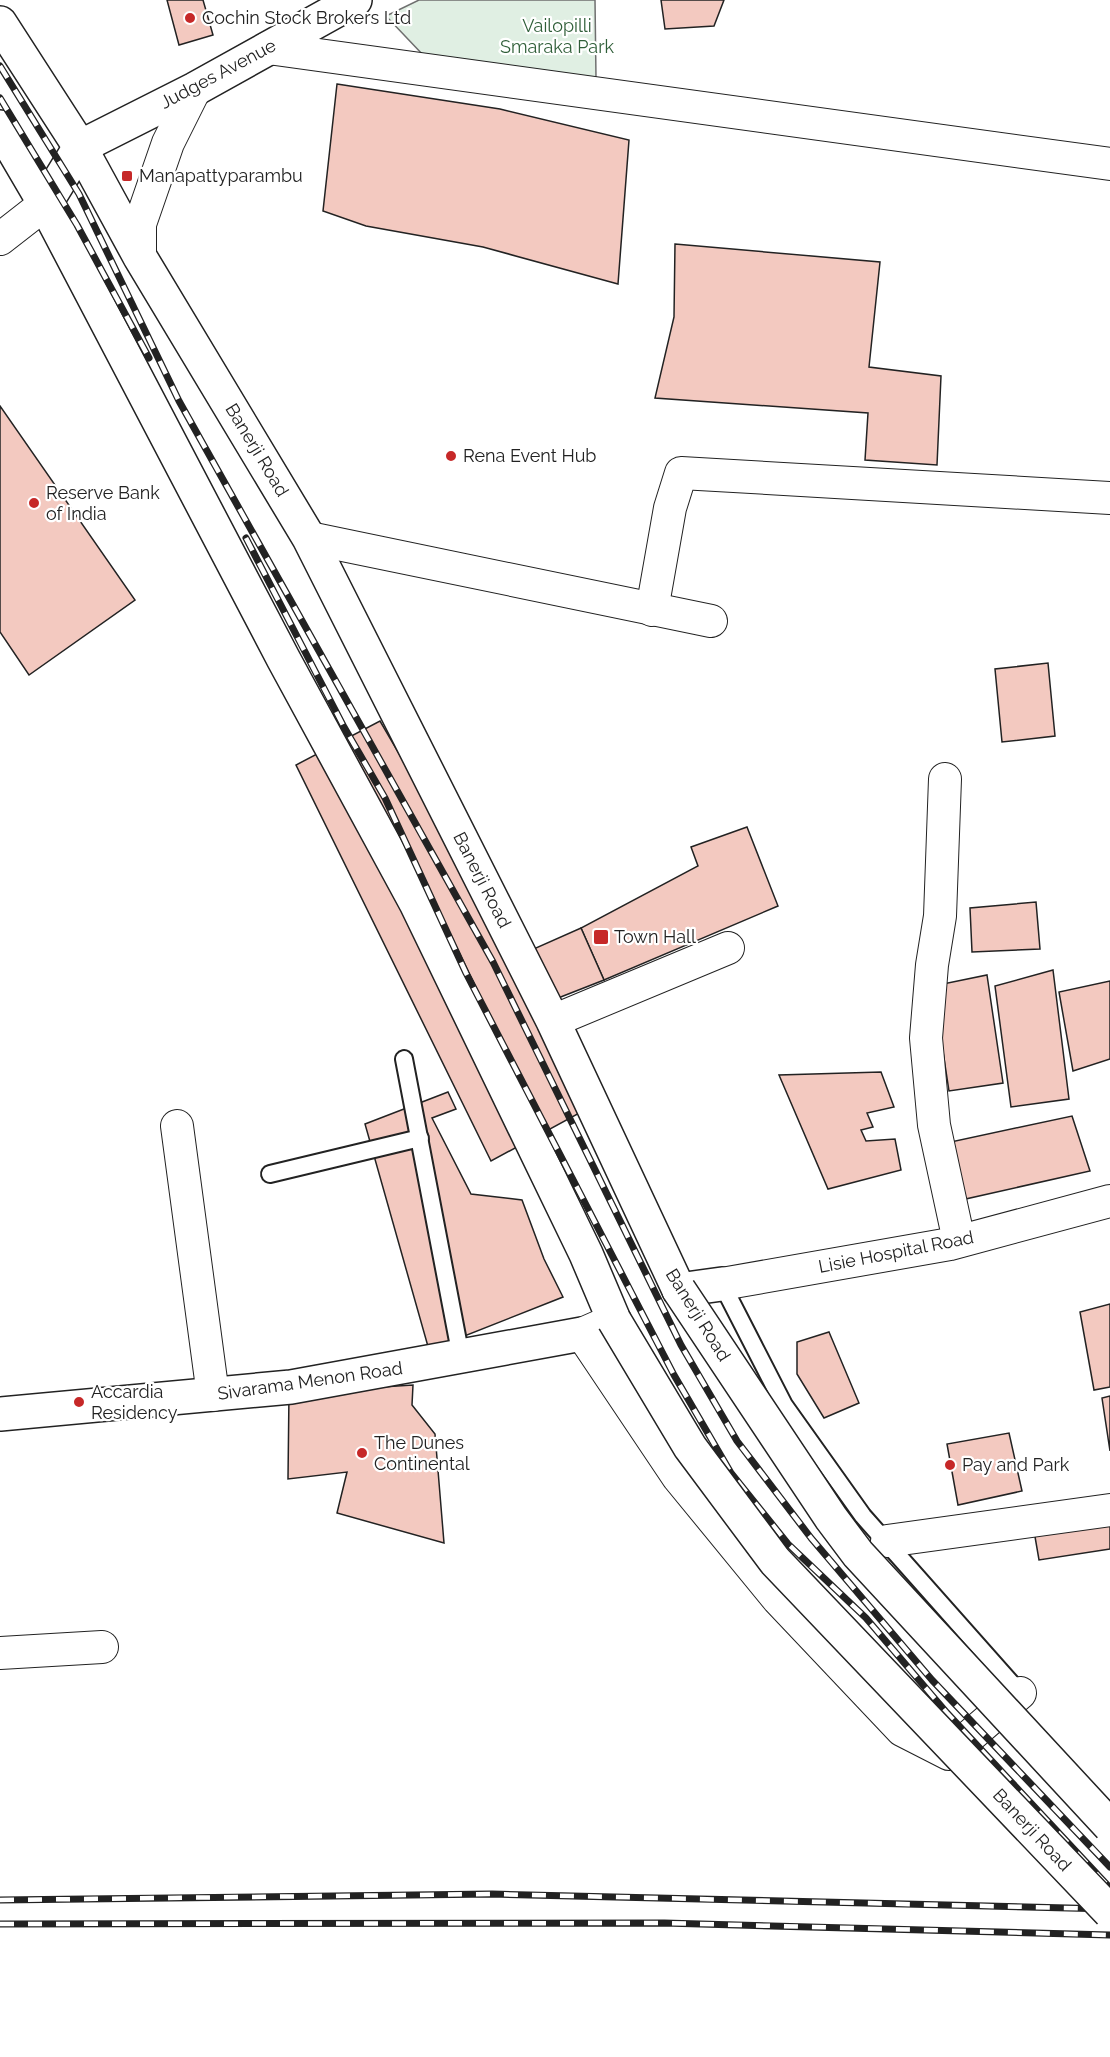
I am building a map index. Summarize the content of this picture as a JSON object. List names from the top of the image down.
{
  "streets": {
    "main road": [
      "Judges Avenue",
      "Banerji Road",
      "Lisie Hospital Road",
      "Sivarama Menon Road"
    ]
  },
  "crossings": [
    ["Judges Avenue", "Banerji Road"],
    ["Banerji Road", "Lisie Hospital Road"]
  ],
  "parks": ["Vailopilli Smaraka Park"],
  "places": {
    "other": [
      "Cochin Stock Brokers Ltd",
      "Rena Event Hub",
      "Reserve Bank of India",
      "Accardia Residency",
      "The Dunes Continental",
      "Pay and Park"
    ],
    "transit": ["Manapattyparambu", "Town Hall"]
  }
}
